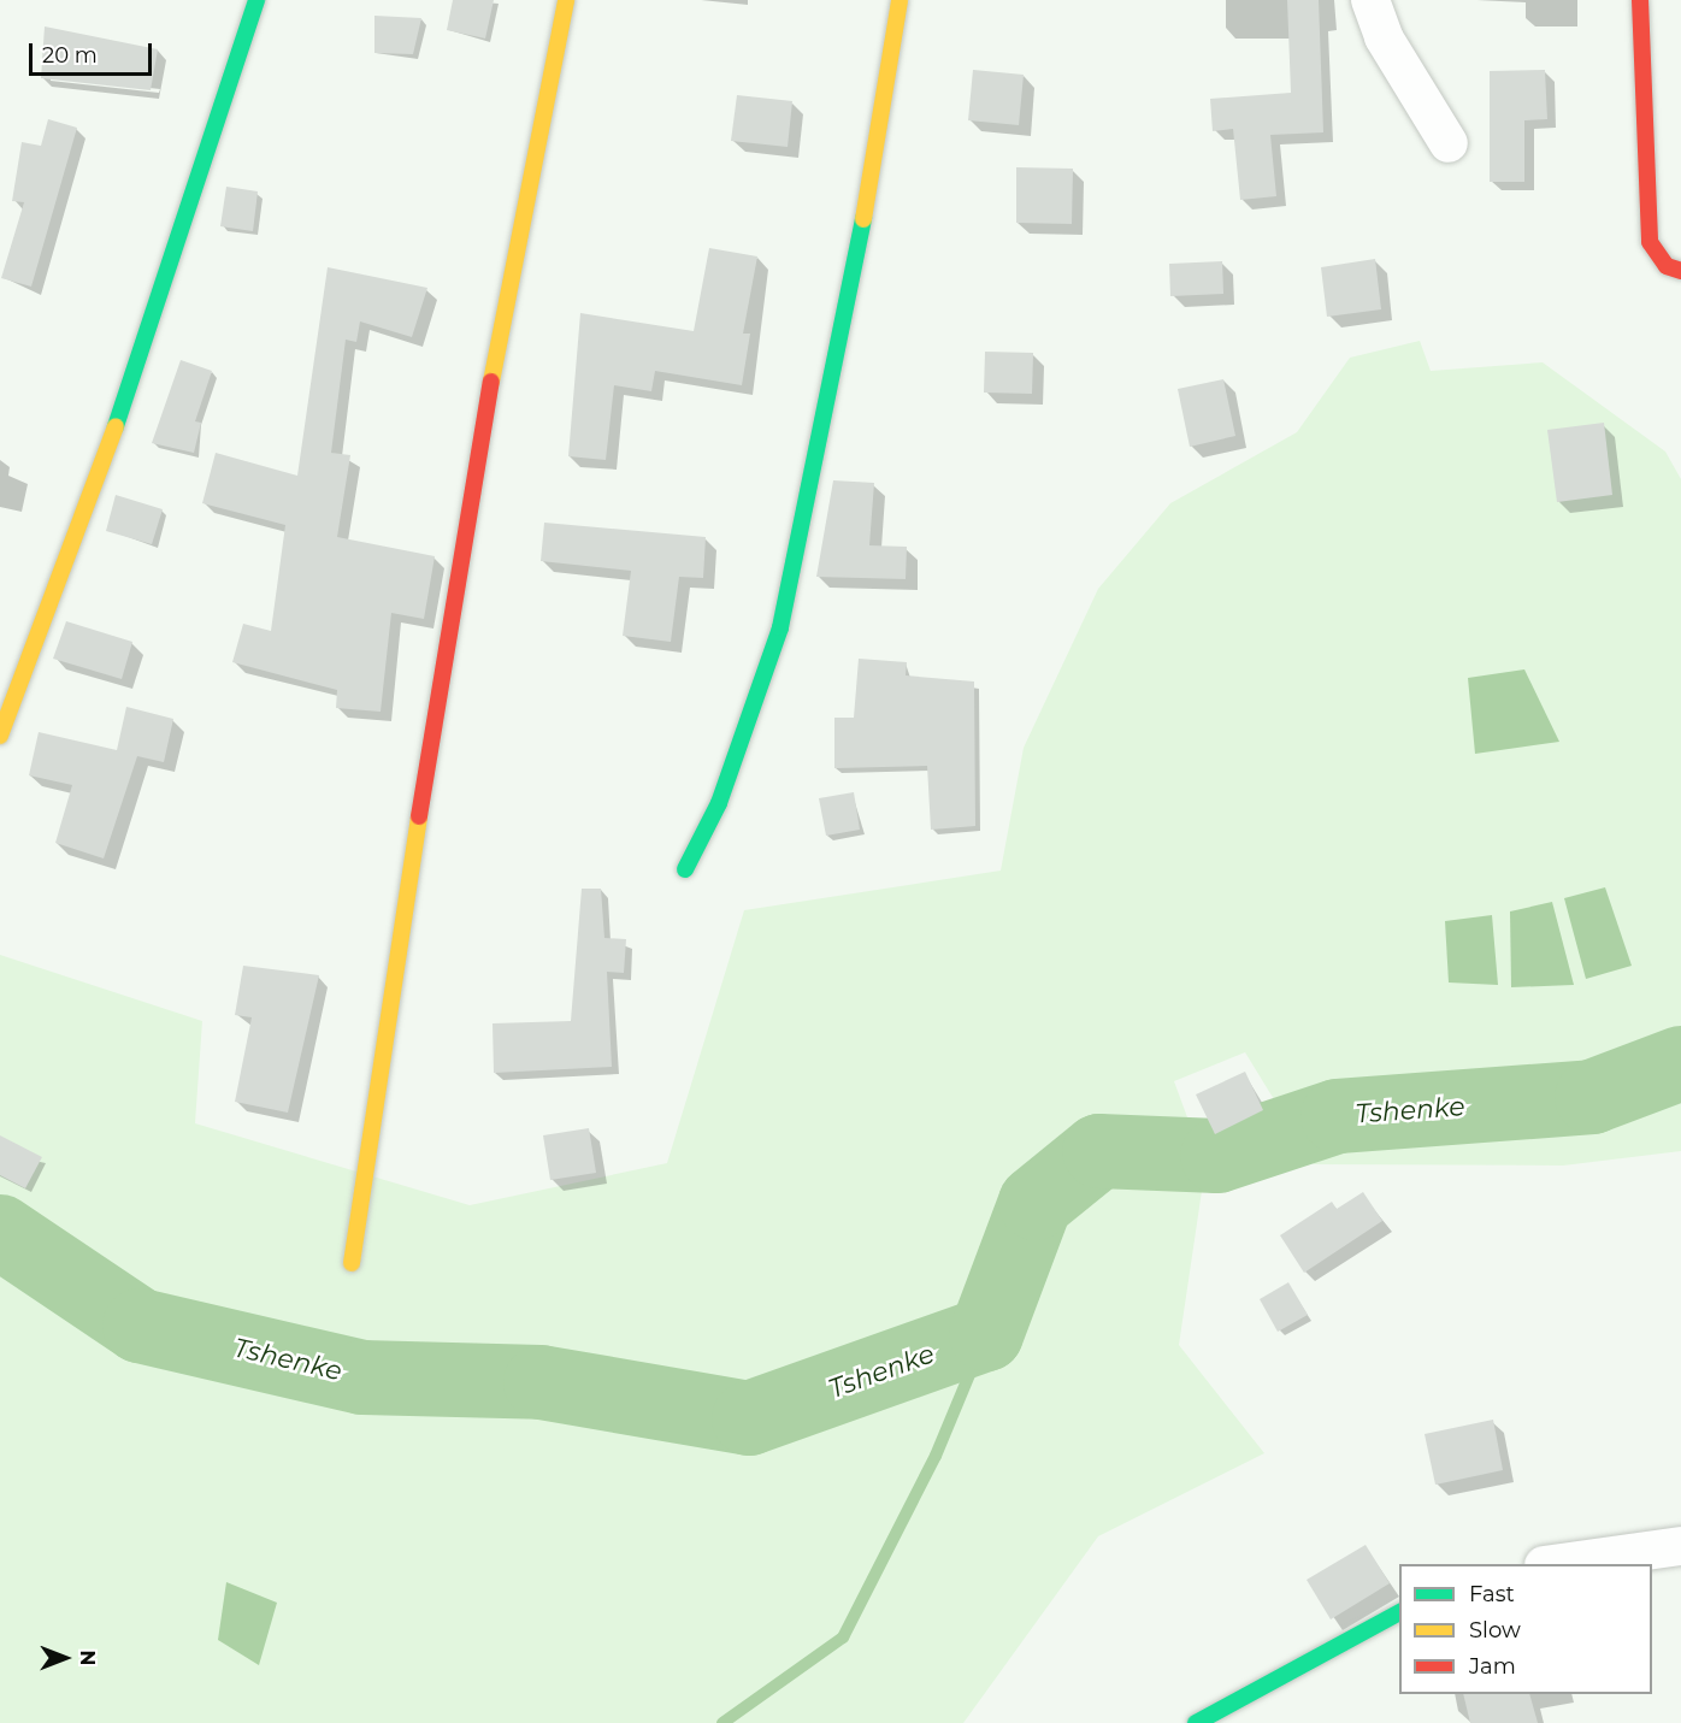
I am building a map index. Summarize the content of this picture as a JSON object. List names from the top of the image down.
{
  "water": ["Tshenke"],
  "legend": ["Fast", "Slow", "Jam"],
  "scale_bar": "20 m",
  "north": "right"
}
